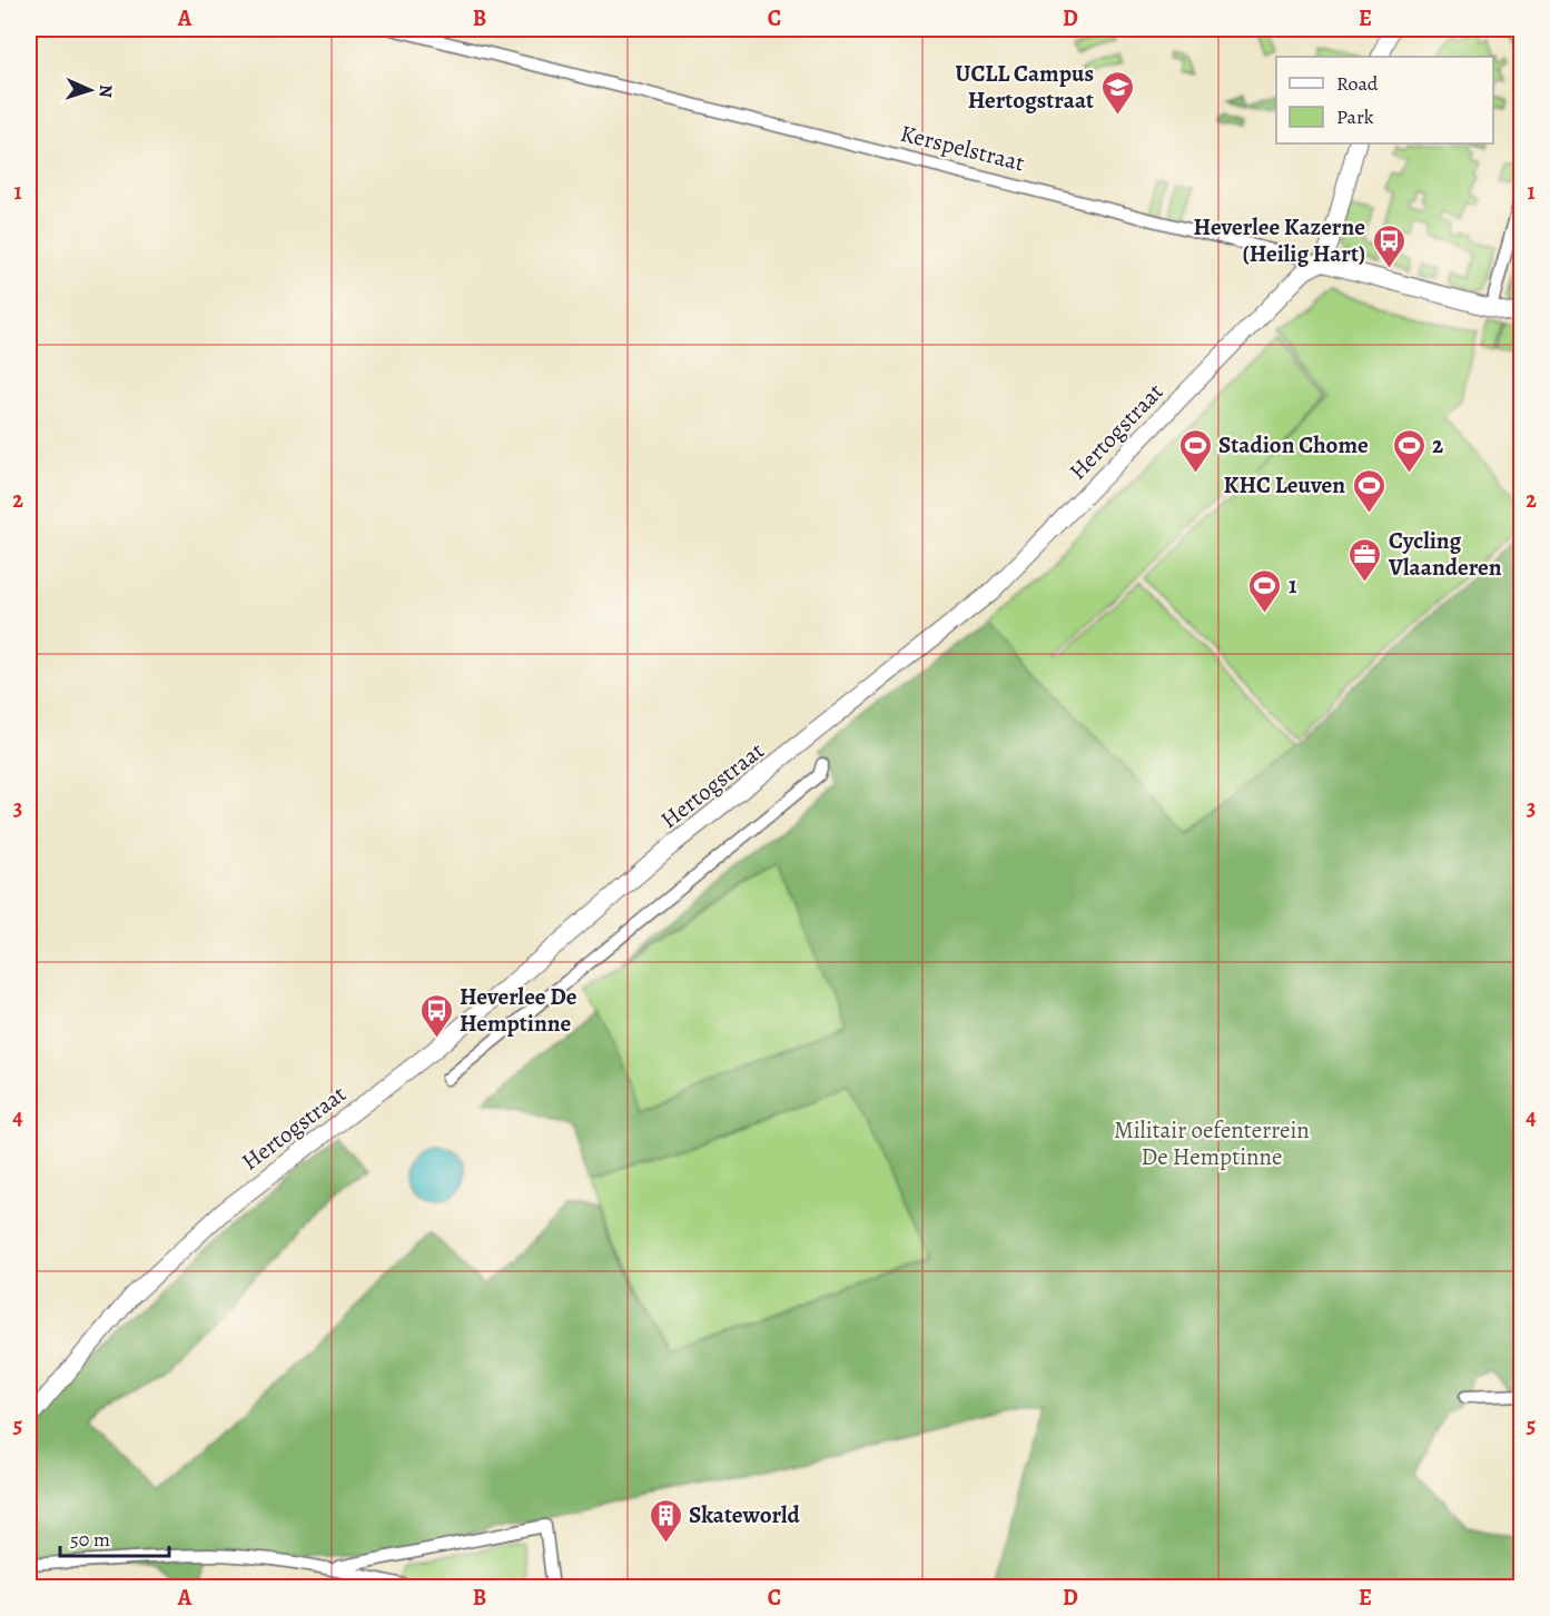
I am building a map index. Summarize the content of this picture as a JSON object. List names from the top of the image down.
{
  "streets": {
    "street": ["Kerspelstraat", "Hertogstraat"]
  },
  "crossings": [
    ["Kerspelstraat", "Hertogstraat"]
  ],
  "parks": ["Militair oefenterrein De Hemptinne"],
  "places": {
    "school or university": ["UCLL Campus Hertogstraat"],
    "bus stop": ["Heverlee Kazerne (Heilig Hart)", "Heverlee De Hemptinne"],
    "sports": [
      "Stadion Chome",
      "2",
      "KHC Leuven",
      "1"
    ],
    "office": ["Cycling Vlaanderen"],
    "building": ["Skateworld"]
  },
  "legend": ["Road", "Park"],
  "scale_bar": "50 m",
  "north": "right",
  "grid": {
    "columns": [
      "A",
      "B",
      "C",
      "D",
      "E"
    ],
    "rows": [
      "1",
      "2",
      "3",
      "4",
      "5"
    ]
  }
}
